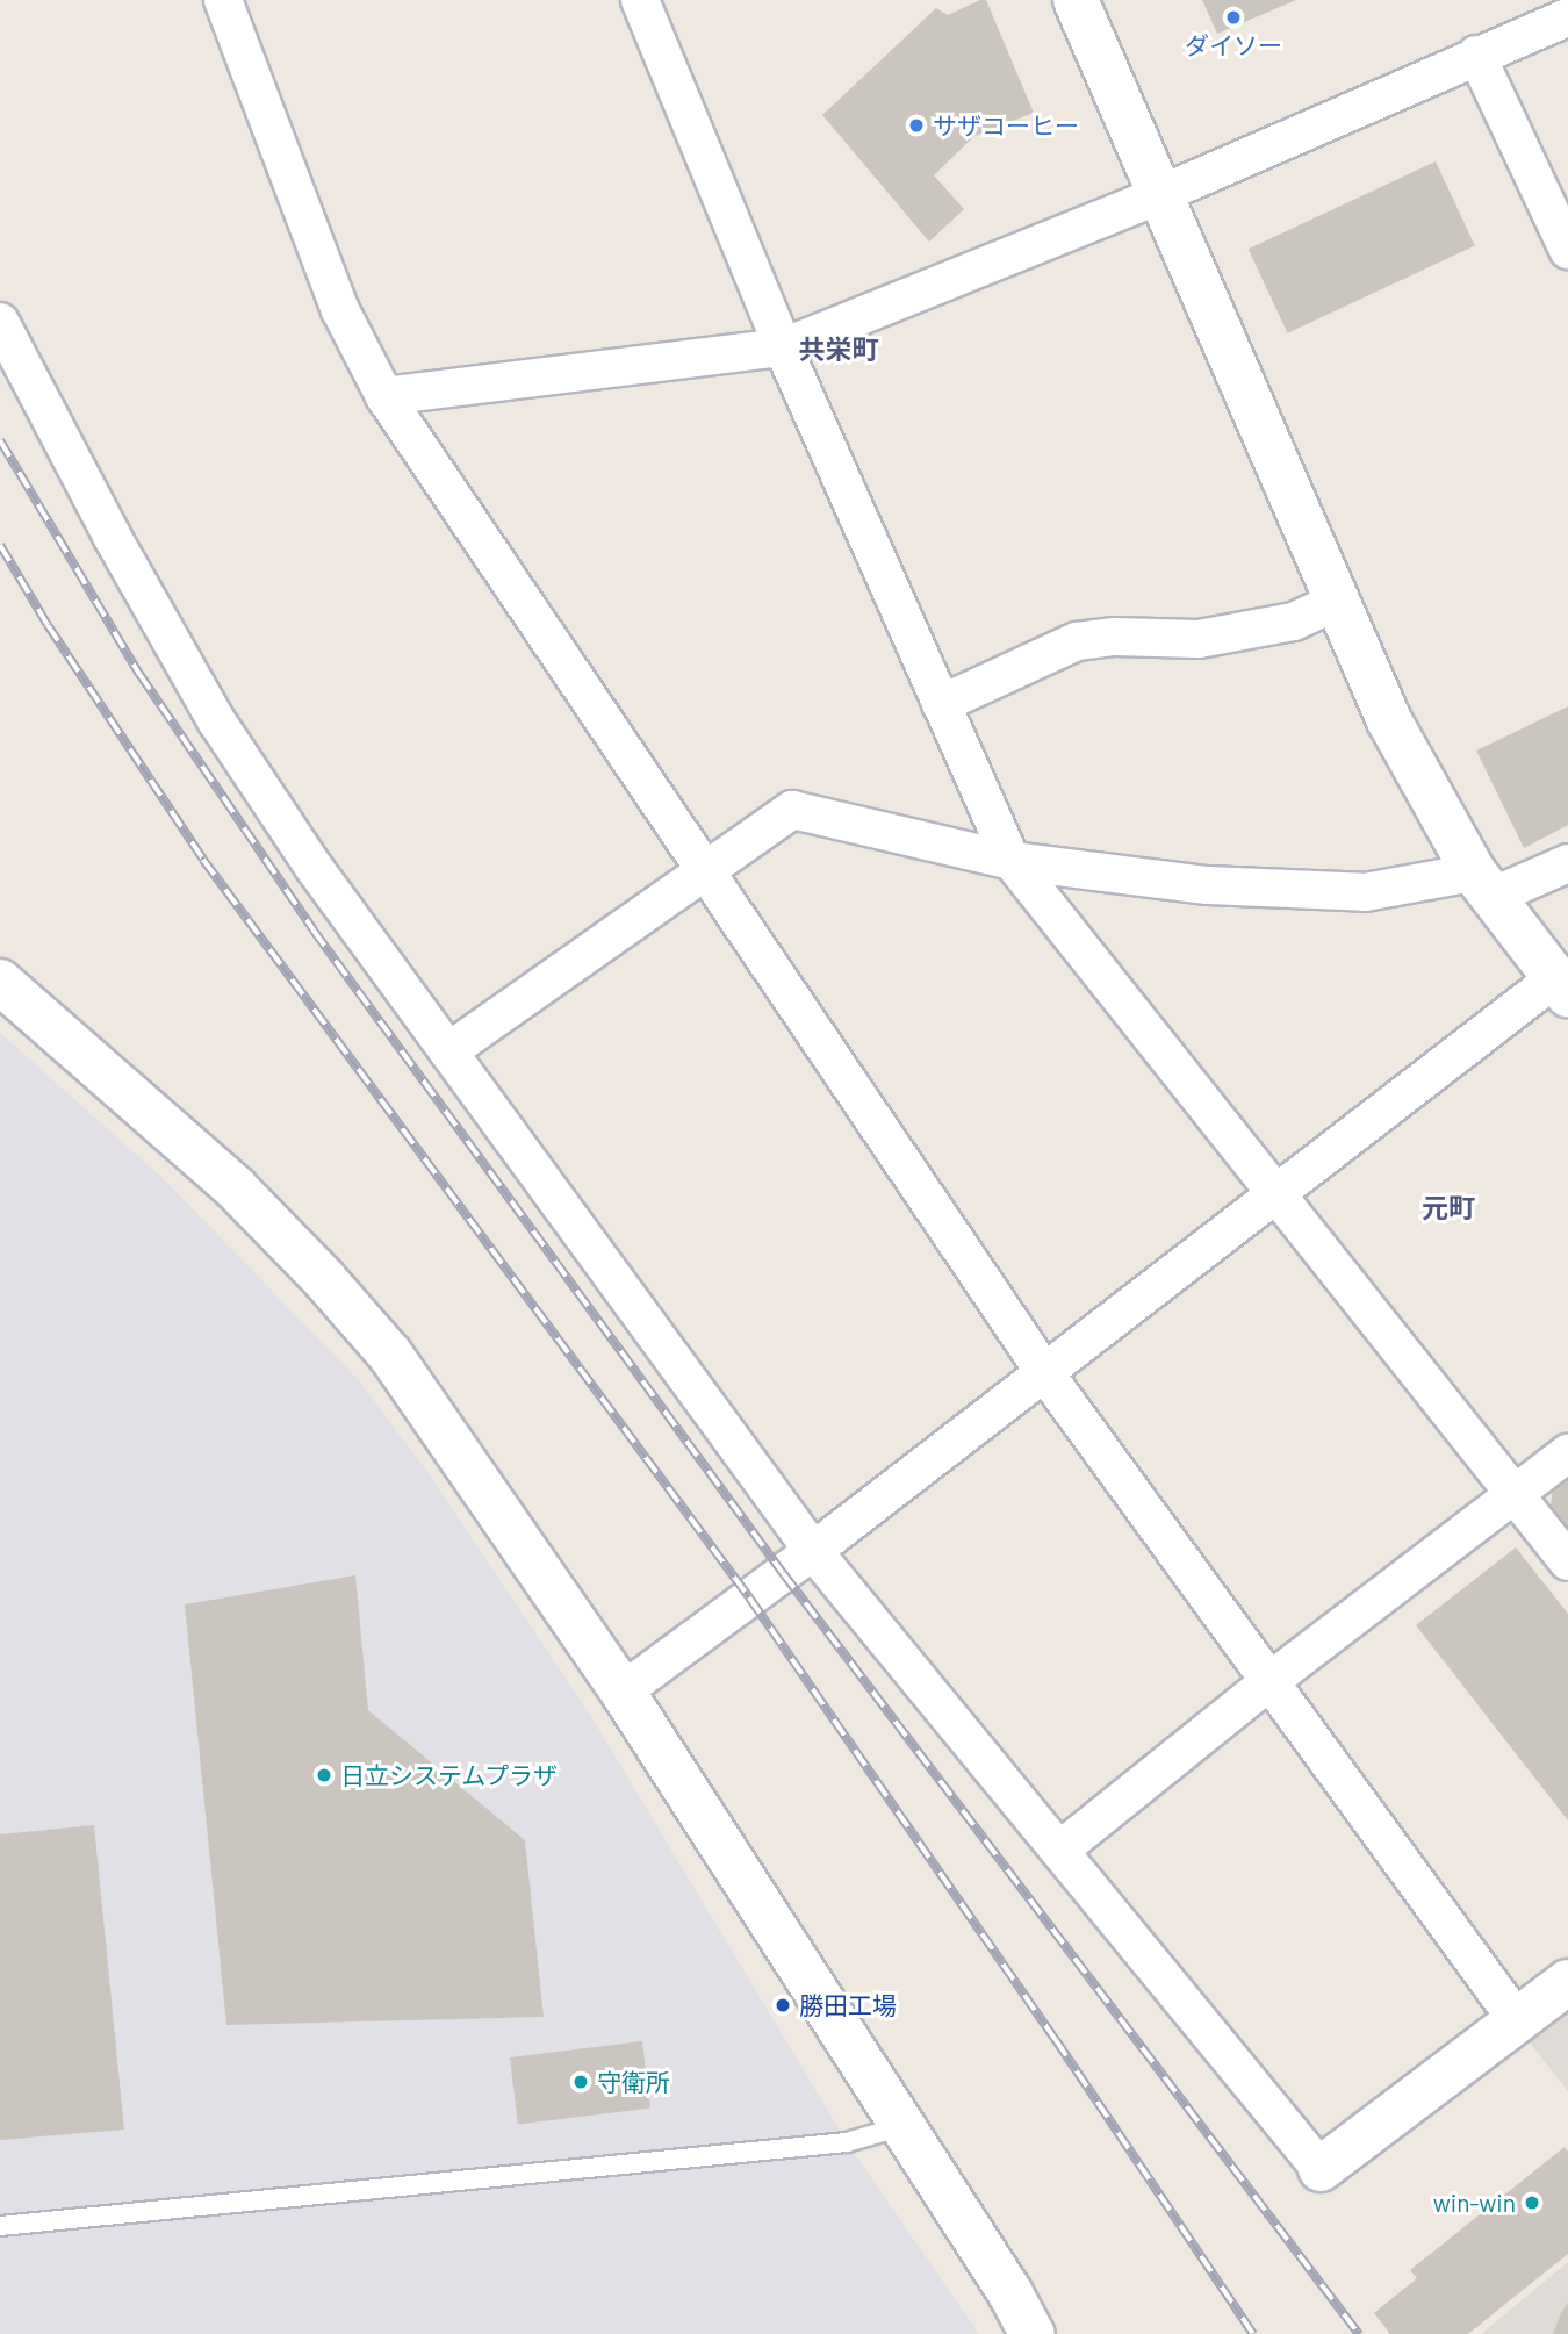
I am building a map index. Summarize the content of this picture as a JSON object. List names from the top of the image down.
{
  "districts": ["共栄町", "元町"],
  "places": [
    "ダイソー",
    "サザコーヒー",
    "日立システムプラザ",
    "勝田工場",
    "守衛所",
    "win-win"
  ]
}
